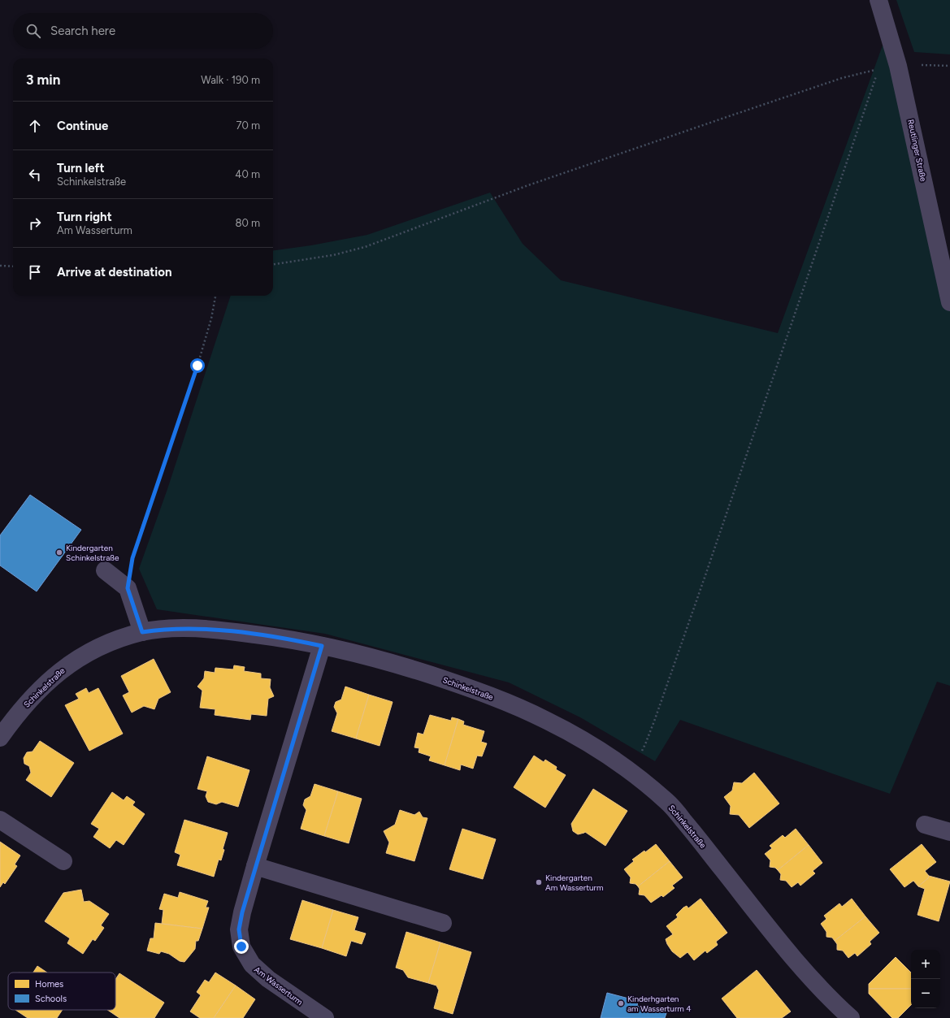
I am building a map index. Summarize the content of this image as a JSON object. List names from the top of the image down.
{
  "streets": {
    "street": ["Reutlinger Straße", "Schinkelstraße", "Am Wasserturm"]
  },
  "crossings": [
    ["Schinkelstraße", "Am Wasserturm"]
  ],
  "places": ["Kindergarten Schinkelstraße", "Kindergarten Am Wasserturm", "Kinderhgarten am Wasserturm 4"],
  "legend": ["Homes", "Schools"],
  "page": {
    "search": "Search here",
    "heading": ["3 min", "Walk · 190 m"],
    "list": [
      ["Continue", "70 m"],
      ["Turn left", "Schinkelstraße", "40 m"],
      ["Turn right", "Am Wasserturm", "80 m"],
      "Arrive at destination"
    ],
    "map_buttons": ["+", "−"]
  }
}
